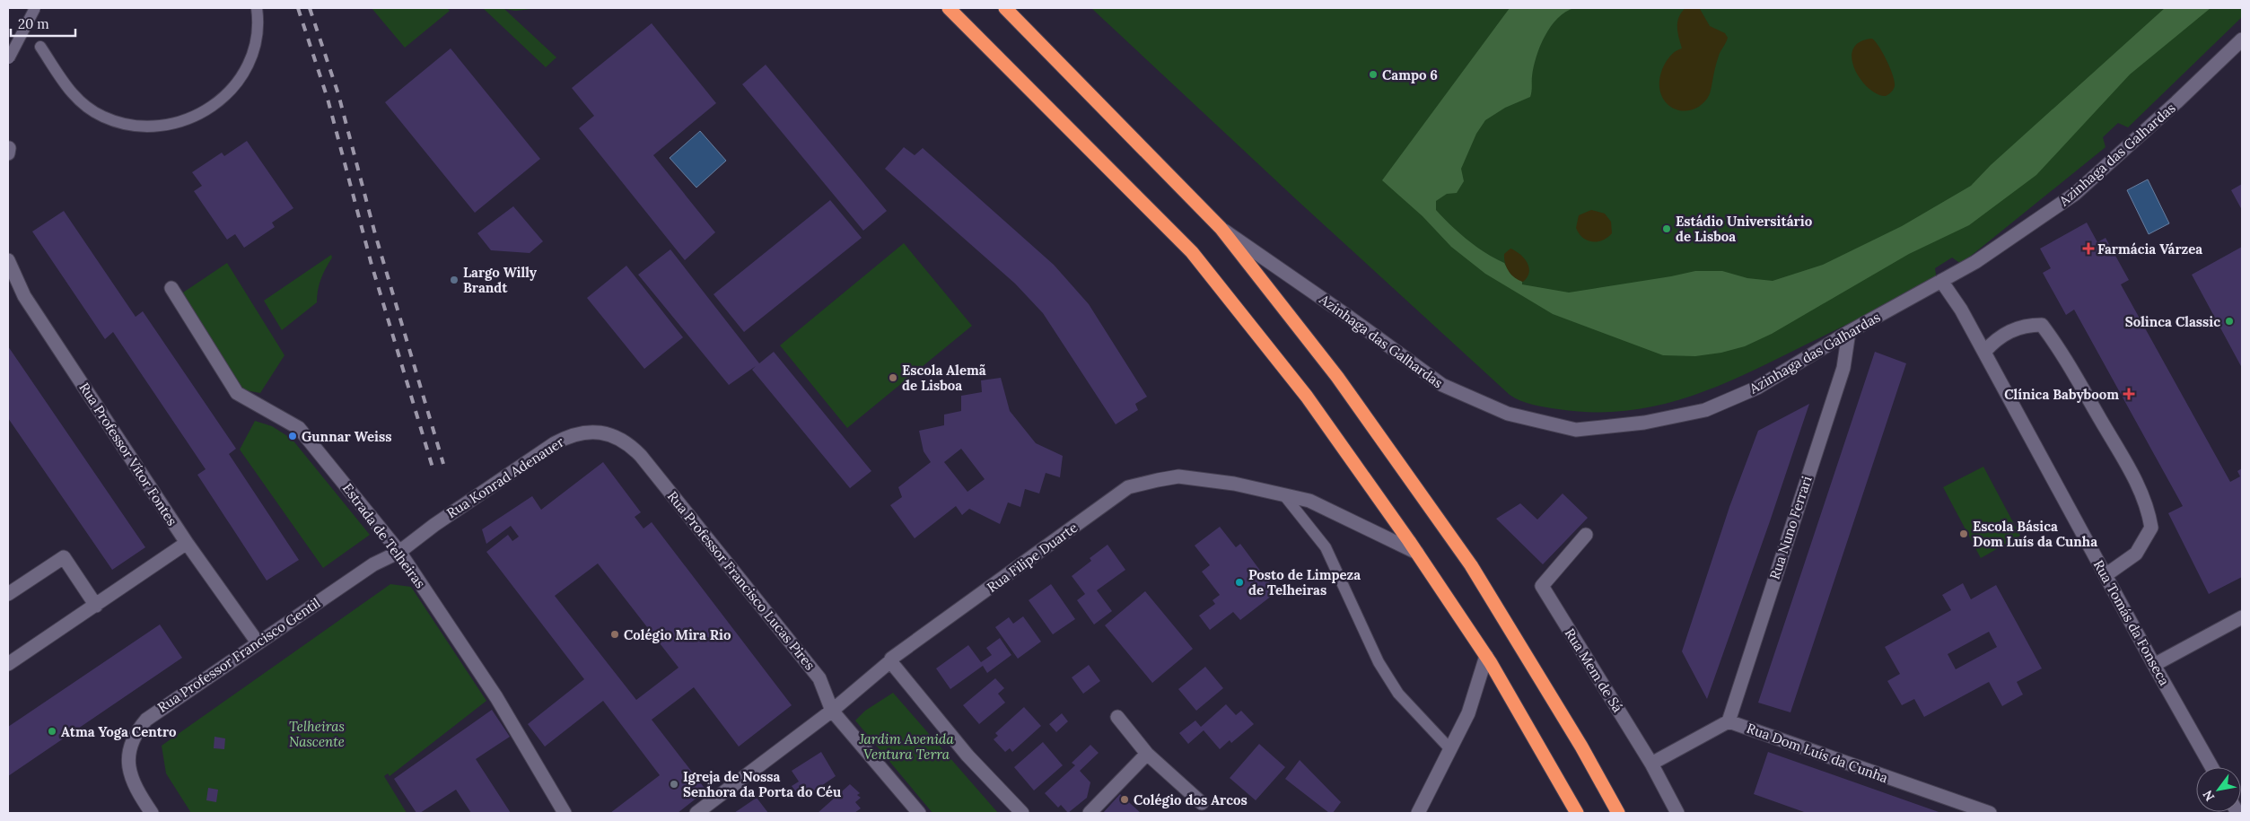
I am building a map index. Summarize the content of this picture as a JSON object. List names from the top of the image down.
{
  "streets": {
    "street": [
      "Azinhaga das Galhardas",
      "Rua Professor Vítor Fontes",
      "Rua Konrad Adenauer",
      "Rua Nuno Ferrari",
      "Estrada de Telheiras",
      "Rua Filipe Duarte",
      "Rua Professor Francisco Lucas Pires",
      "Rua Tomás da Fonseca",
      "Rua Professor Francisco Gentil",
      "Rua Mem de Sá",
      "Rua Dom Luís da Cunha"
    ]
  },
  "crossings": [
    ["Azinhaga das Galhardas", "Rua Nuno Ferrari"],
    ["Azinhaga das Galhardas", "Rua Tomás da Fonseca"],
    ["Rua Professor Vítor Fontes", "Rua Professor Francisco Gentil"],
    ["Rua Konrad Adenauer", "Estrada de Telheiras"],
    ["Rua Konrad Adenauer", "Rua Professor Francisco Lucas Pires"],
    ["Rua Konrad Adenauer", "Rua Professor Francisco Gentil"],
    ["Rua Nuno Ferrari", "Rua Dom Luís da Cunha"],
    ["Estrada de Telheiras", "Rua Professor Francisco Gentil"],
    ["Rua Filipe Duarte", "Rua Professor Francisco Lucas Pires"],
    ["Rua Mem de Sá", "Rua Dom Luís da Cunha"]
  ],
  "parks": ["Telheiras Nascente", "Jardim Avenida Ventura Terra"],
  "places": {
    "other": [
      "Campo 6",
      "Estádio Universitário de Lisboa",
      "Largo Willy Brandt",
      "Solinca Classic",
      "Escola Alemã de Lisboa",
      "Gunnar Weiss",
      "Escola Básica Dom Luís da Cunha",
      "Posto de Limpeza de Telheiras",
      "Colégio Mira Rio",
      "Atma Yoga Centro",
      "Igreja de Nossa Senhora da Porta do Céu",
      "Colégio dos Arcos"
    ],
    "health": ["Farmácia Várzea", "Clínica Babyboom"]
  },
  "scale_bar": "20 m",
  "north": "bottom left"
}
